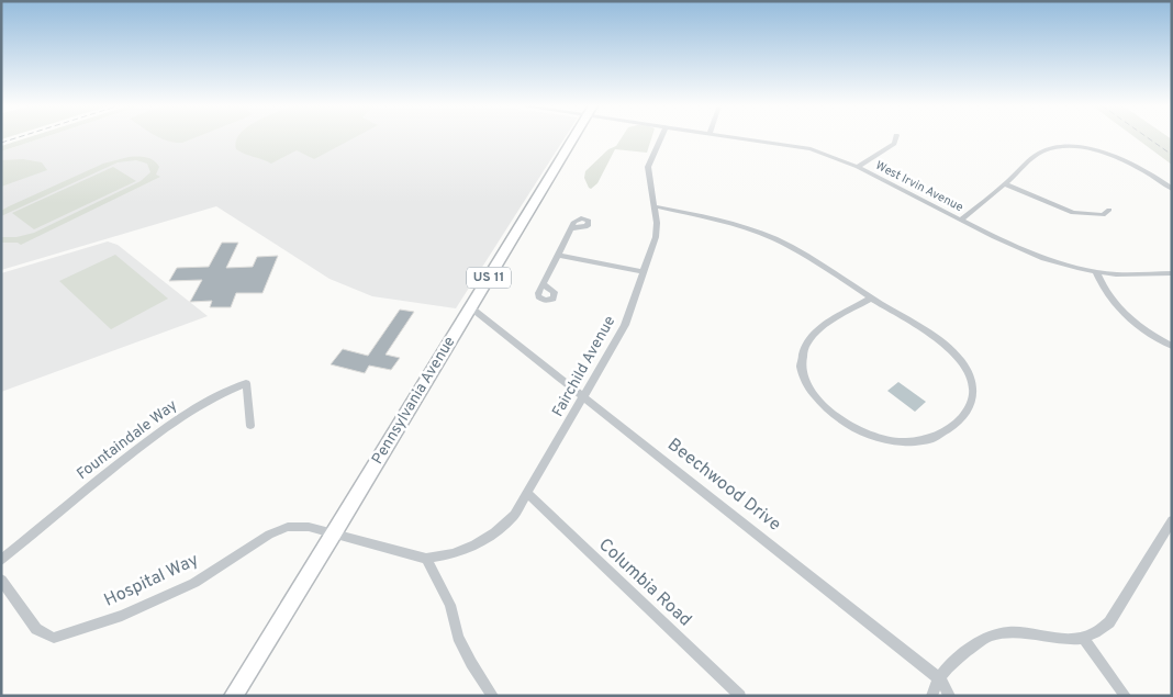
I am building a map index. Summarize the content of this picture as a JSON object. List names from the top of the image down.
{
  "streets": {
    "main road": ["US 11", "Pennsylvania Avenue"],
    "street": [
      "West Irvin Avenue",
      "Fairchild Avenue",
      "Fountaindale Way",
      "Beechwood Drive",
      "Hospital Way",
      "Columbia Road"
    ]
  },
  "crossings": [
    ["Fairchild Avenue", "Beechwood Drive"],
    ["Fairchild Avenue", "Hospital Way"],
    ["Fairchild Avenue", "Columbia Road"],
    ["Pennsylvania Avenue", "Beechwood Drive"],
    ["Pennsylvania Avenue", "Hospital Way"]
  ]
}
